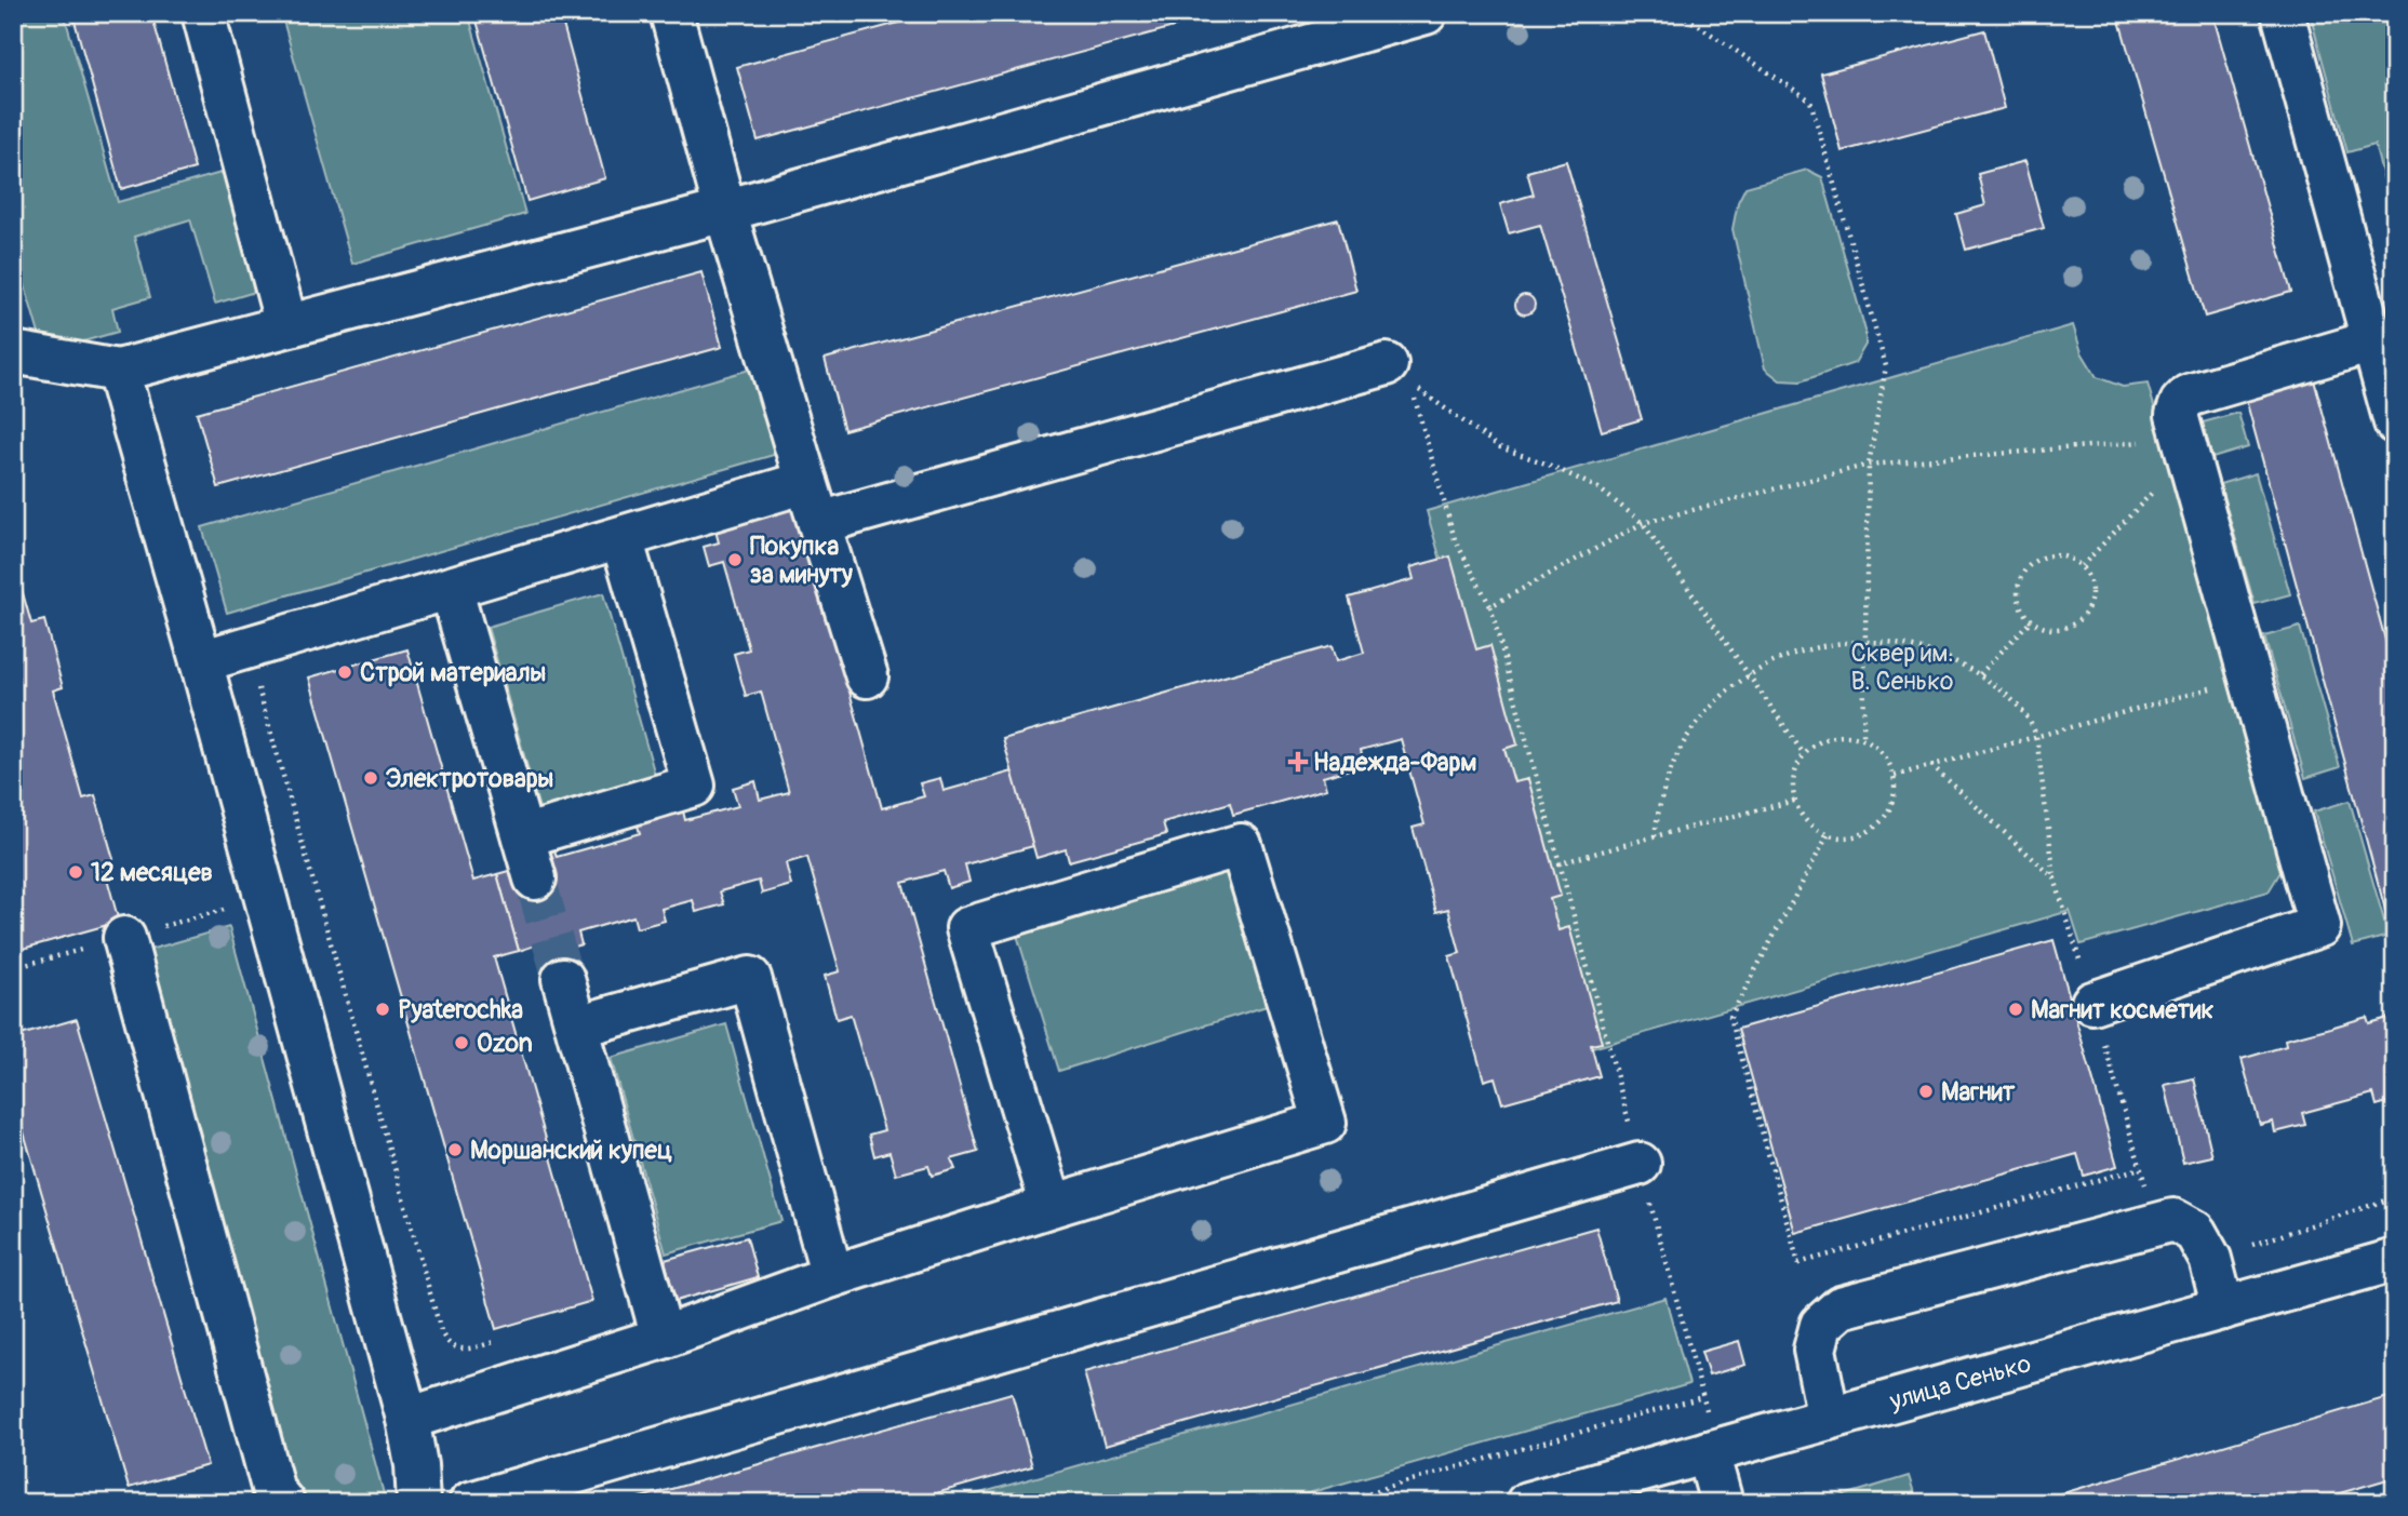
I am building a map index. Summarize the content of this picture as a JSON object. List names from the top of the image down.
{
  "streets": {
    "street": ["улица Сенько"]
  },
  "parks": ["Сквер им. В. Сенько"],
  "places": {
    "other": [
      "Покупка за минуту",
      "Строй материалы",
      "Электротовары",
      "12 месяцев",
      "Pyaterochka",
      "Магнит косметик",
      "Ozon",
      "Магнит",
      "Моршанский купец"
    ],
    "health": ["Надежда-Фарм"]
  }
}
